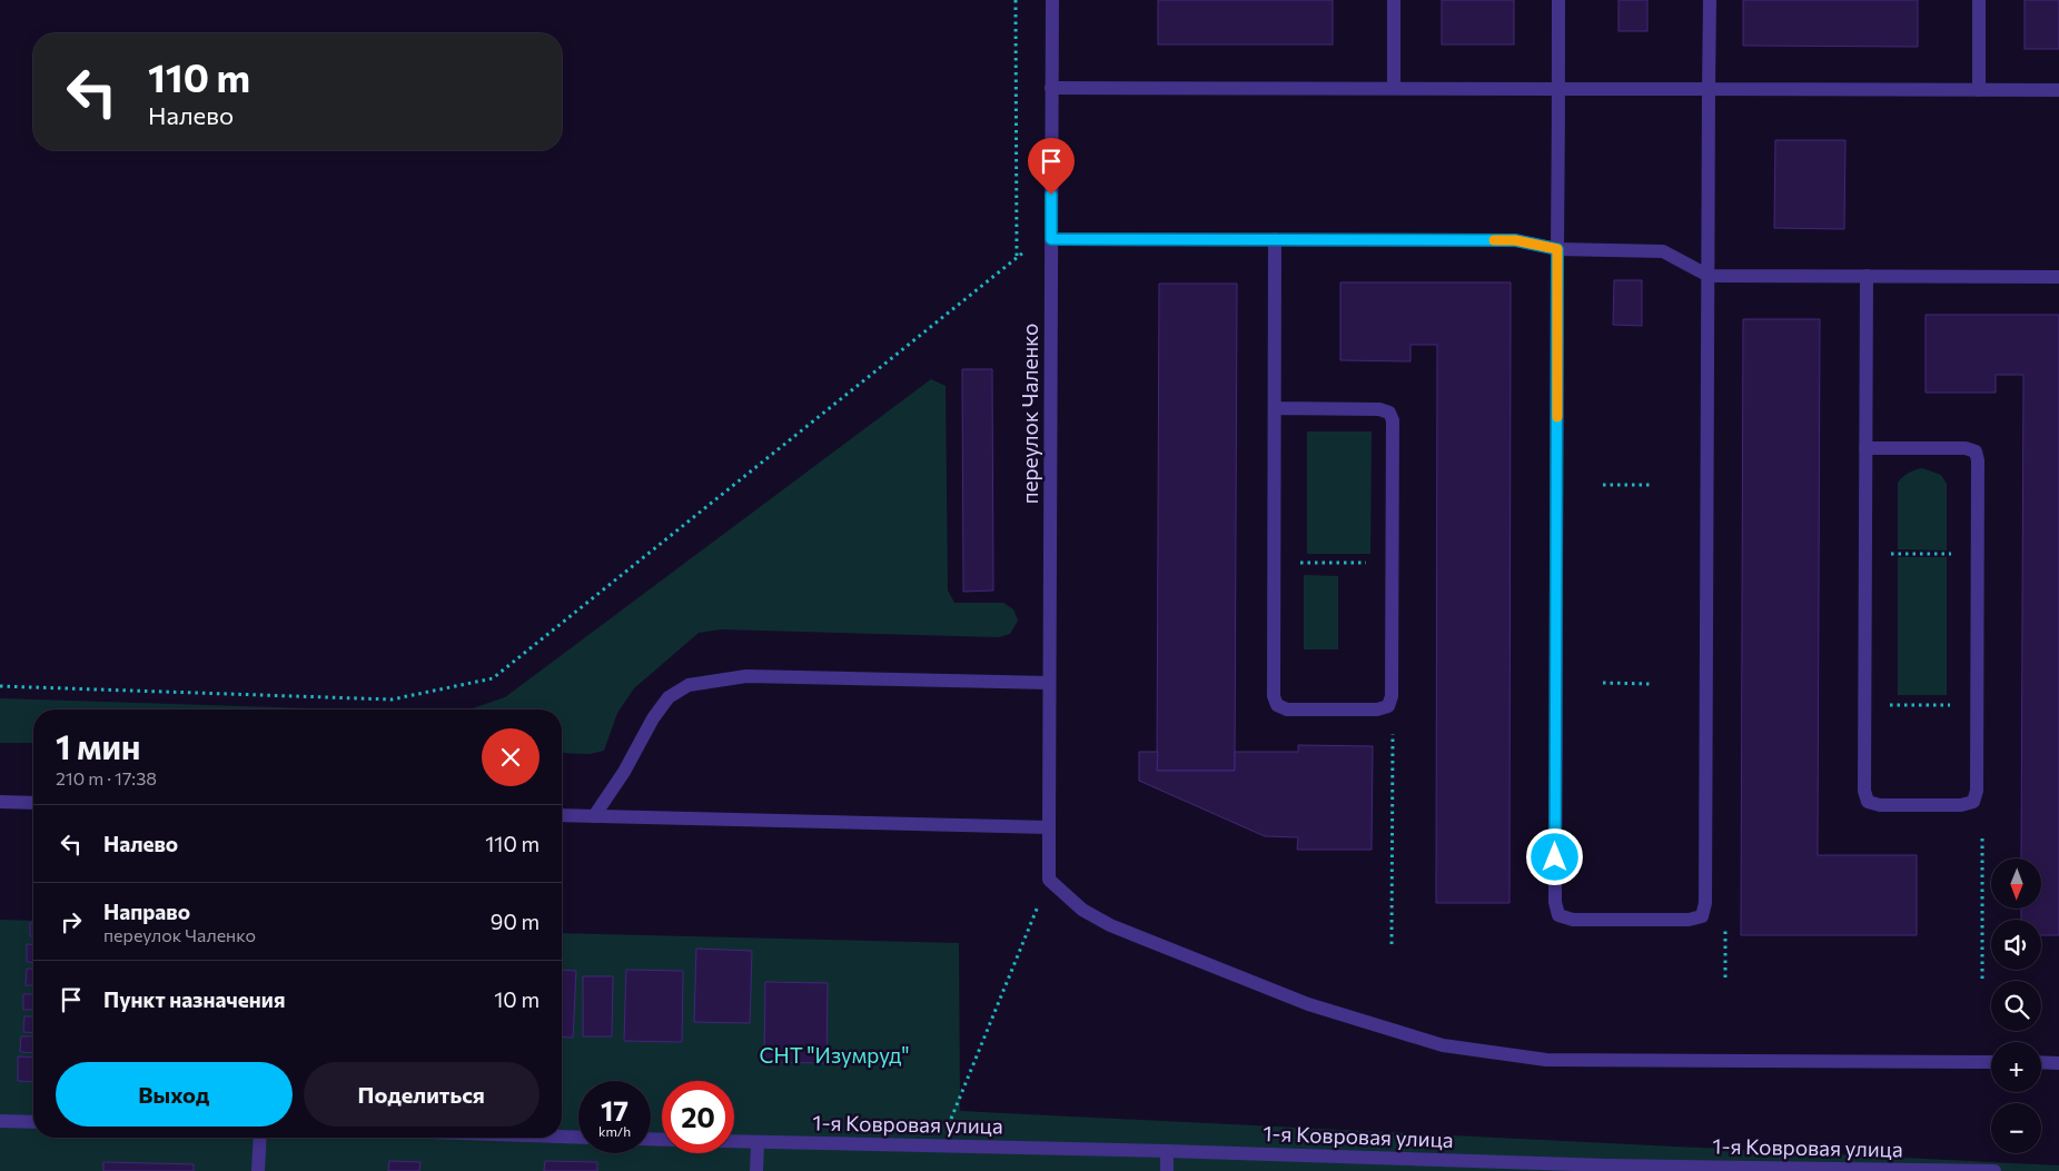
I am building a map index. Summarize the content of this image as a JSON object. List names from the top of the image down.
{
  "streets": {
    "street": ["переулок Чаленко", "1-я Ковровая улица"]
  },
  "parks": ["СНТ \"Изумруд\""],
  "north": "bottom",
  "page": {
    "turn": ["110 m", "Налево"],
    "heading": ["1 мин", "210 m · 17:38"],
    "list": [
      {
        "name": "Налево",
        "value": "110 m"
      },
      {
        "name": "Направо",
        "note": "переулок Чаленко",
        "value": "90 m"
      },
      {
        "name": "Пункт назначения",
        "value": "10 m"
      }
    ],
    "map_buttons": ["+", "−"],
    "buttons": ["Выход", "Поделиться"],
    "speed": "17 km/h",
    "limit": "20"
  }
}
